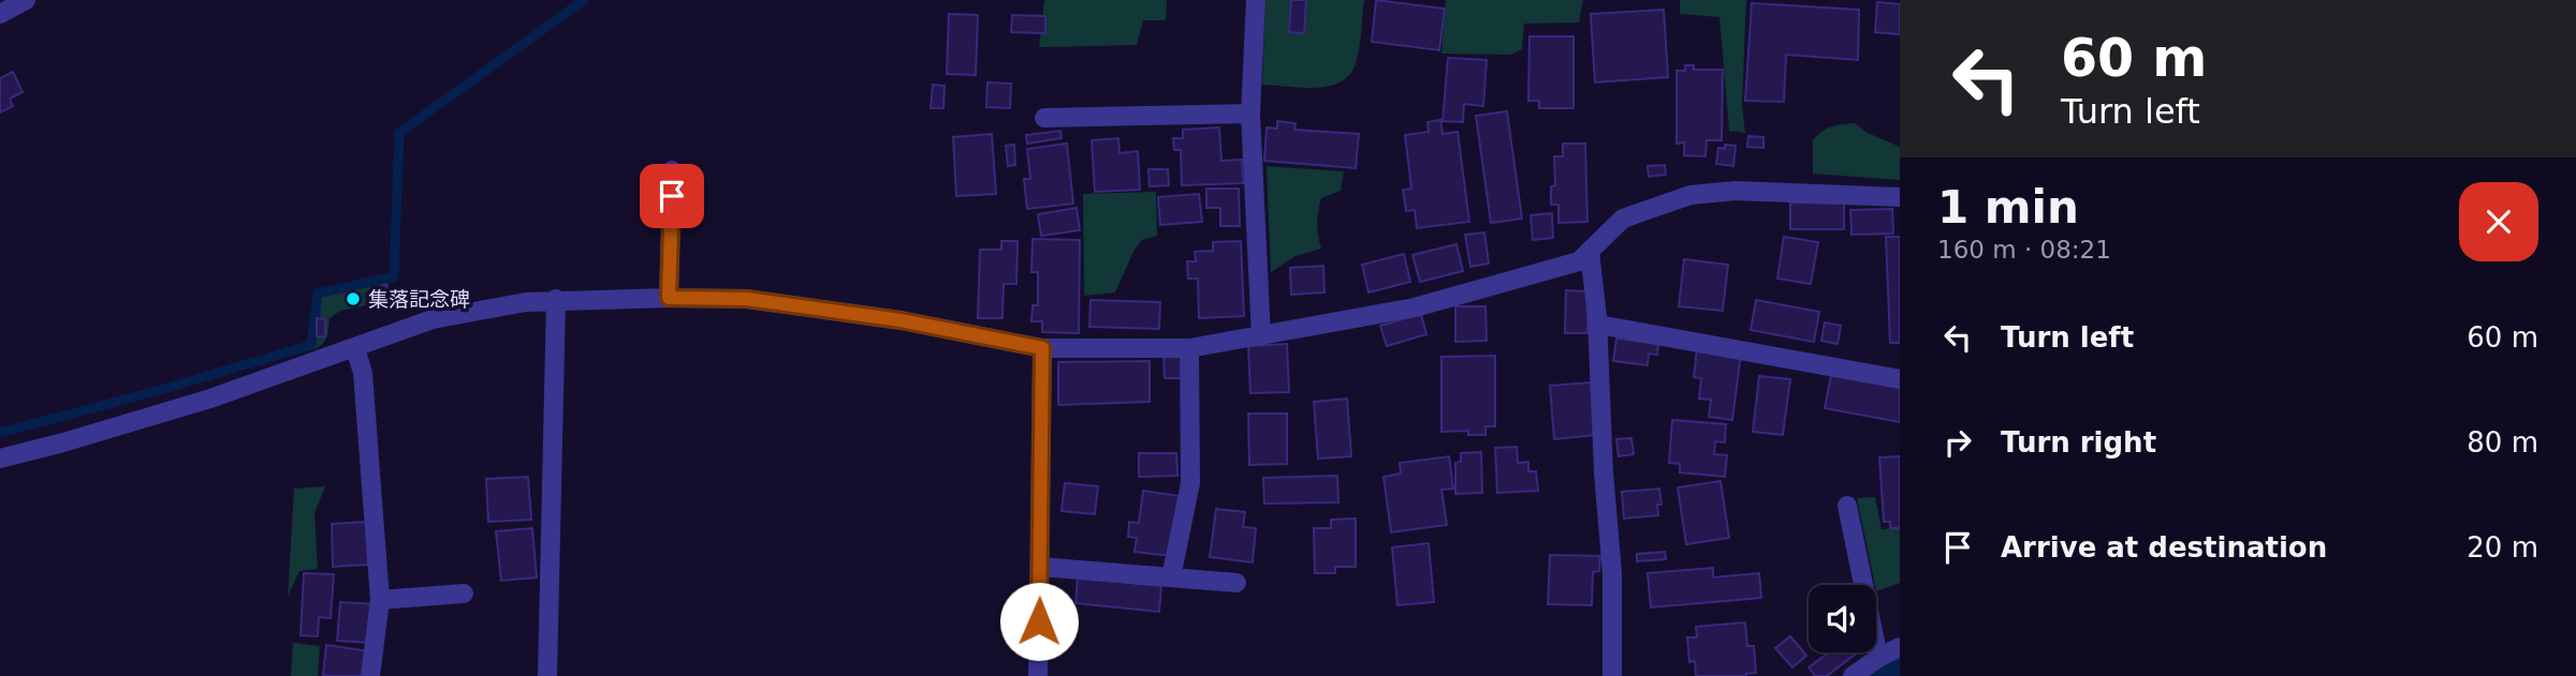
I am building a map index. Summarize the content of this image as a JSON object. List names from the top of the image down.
{
  "places": ["集落記念碑"],
  "page": {
    "turn": ["60 m", "Turn left"],
    "heading": ["1 min", "160 m · 08:21"],
    "list": [
      {
        "name": "Turn left",
        "value": "60 m"
      },
      {
        "name": "Turn right",
        "value": "80 m"
      },
      {
        "name": "Arrive at destination",
        "value": "20 m"
      }
    ]
  }
}
